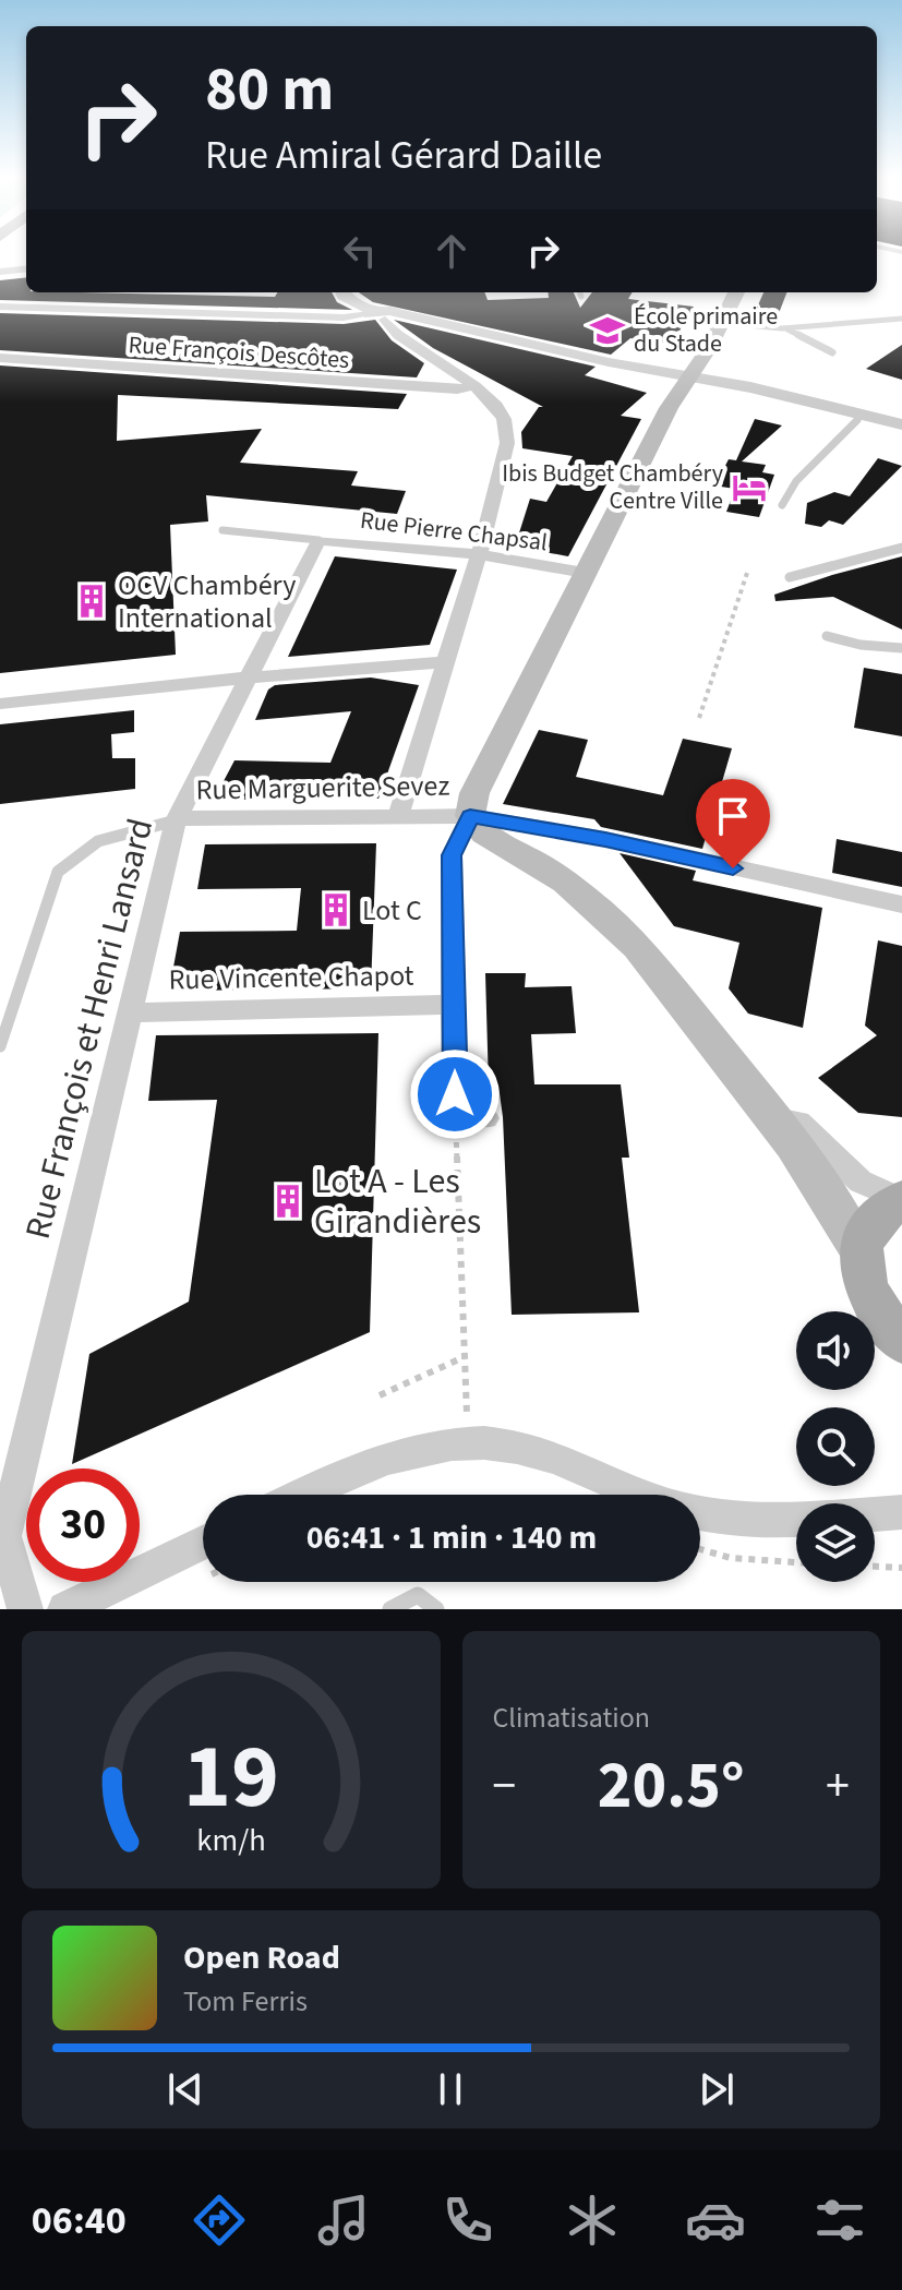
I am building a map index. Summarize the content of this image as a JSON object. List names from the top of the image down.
{
  "streets": {
    "street": [
      "Rue François Descôtes",
      "Rue Pierre Chapsal",
      "Rue Marguerite Sevez",
      "Rue Vincente Chapot",
      "Rue François et Henri Lansard"
    ]
  },
  "crossings": [
    ["Rue Pierre Chapsal", "Rue François et Henri Lansard"],
    ["Rue Marguerite Sevez", "Rue François et Henri Lansard"],
    ["Rue Vincente Chapot", "Rue François et Henri Lansard"]
  ],
  "places": {
    "school or university": ["École primaire du Stade"],
    "hotel": ["Ibis Budget Chambéry Centre Ville"],
    "building": ["OCV Chambéry International", "Lot C", "Lot A - Les Girandières"]
  },
  "page": {
    "turn": ["80 m", "Rue Amiral Gérard Daille"],
    "limit": "30",
    "trip": "06:41 · 1 min · 140 m",
    "tile": "Climatisation",
    "heat": ["−", "20.5°", "+"],
    "song": ["Open Road", "Tom Ferris"],
    "tabs": "06:40",
    "gauge": ["19", "km/h"]
  }
}
